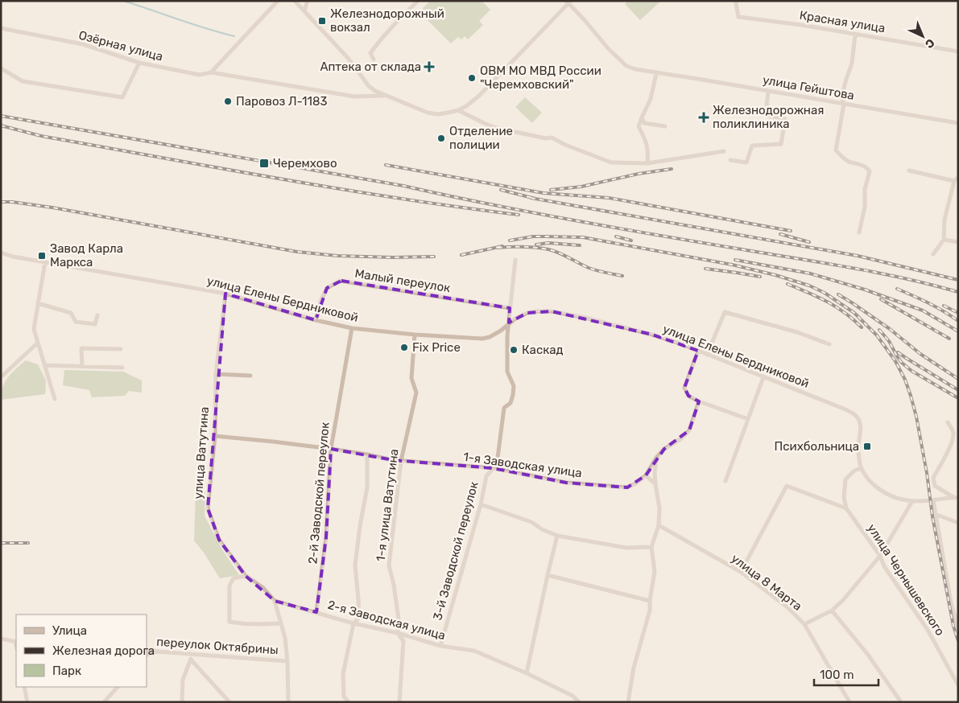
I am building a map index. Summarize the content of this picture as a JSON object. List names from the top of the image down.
{
  "streets": {
    "street": [
      "Красная улица",
      "Озёрная улица",
      "улица Гейштова",
      "Малый переулок",
      "улица Елены Бердниковой",
      "улица Ватутина",
      "1-я Заводская улица",
      "2-й Заводской переулок",
      "1-я улица Ватутина",
      "3-й Заводской переулок",
      "улица Чернышевского",
      "улица 8 Марта",
      "2-я Заводская улица",
      "переулок Октябрины"
    ]
  },
  "crossings": [
    ["Малый переулок", "улица Елены Бердниковой"],
    ["Малый переулок", "3-й Заводской переулок"],
    ["улица Елены Бердниковой", "улица Ватутина"],
    ["улица Елены Бердниковой", "2-й Заводской переулок"],
    ["улица Елены Бердниковой", "1-я улица Ватутина"],
    ["улица Елены Бердниковой", "3-й Заводской переулок"],
    ["улица Ватутина", "1-я Заводская улица"],
    ["улица Ватутина", "2-я Заводская улица"],
    ["улица Ватутина", "переулок Октябрины"],
    ["1-я Заводская улица", "2-й Заводской переулок"],
    ["1-я Заводская улица", "1-я улица Ватутина"],
    ["1-я Заводская улица", "3-й Заводской переулок"],
    ["2-й Заводской переулок", "2-я Заводская улица"],
    ["1-я улица Ватутина", "2-я Заводская улица"],
    ["3-й Заводской переулок", "2-я Заводская улица"]
  ],
  "places": {
    "transit": [
      "Железнодорожный вокзал",
      "Черемхово",
      "Завод Карла Маркса",
      "Психбольница"
    ],
    "health": ["Аптека от склада", "Железнодорожная поликлиника"],
    "other": [
      "ОВМ МО МВД России \"Черемховский\"",
      "Паровоз Л-1183",
      "Отделение полиции",
      "Fix Price",
      "Каскад"
    ]
  },
  "legend": ["Улица", "Железная дорога", "Парк"],
  "scale_bar": "100 m",
  "north": "bottom right"
}
